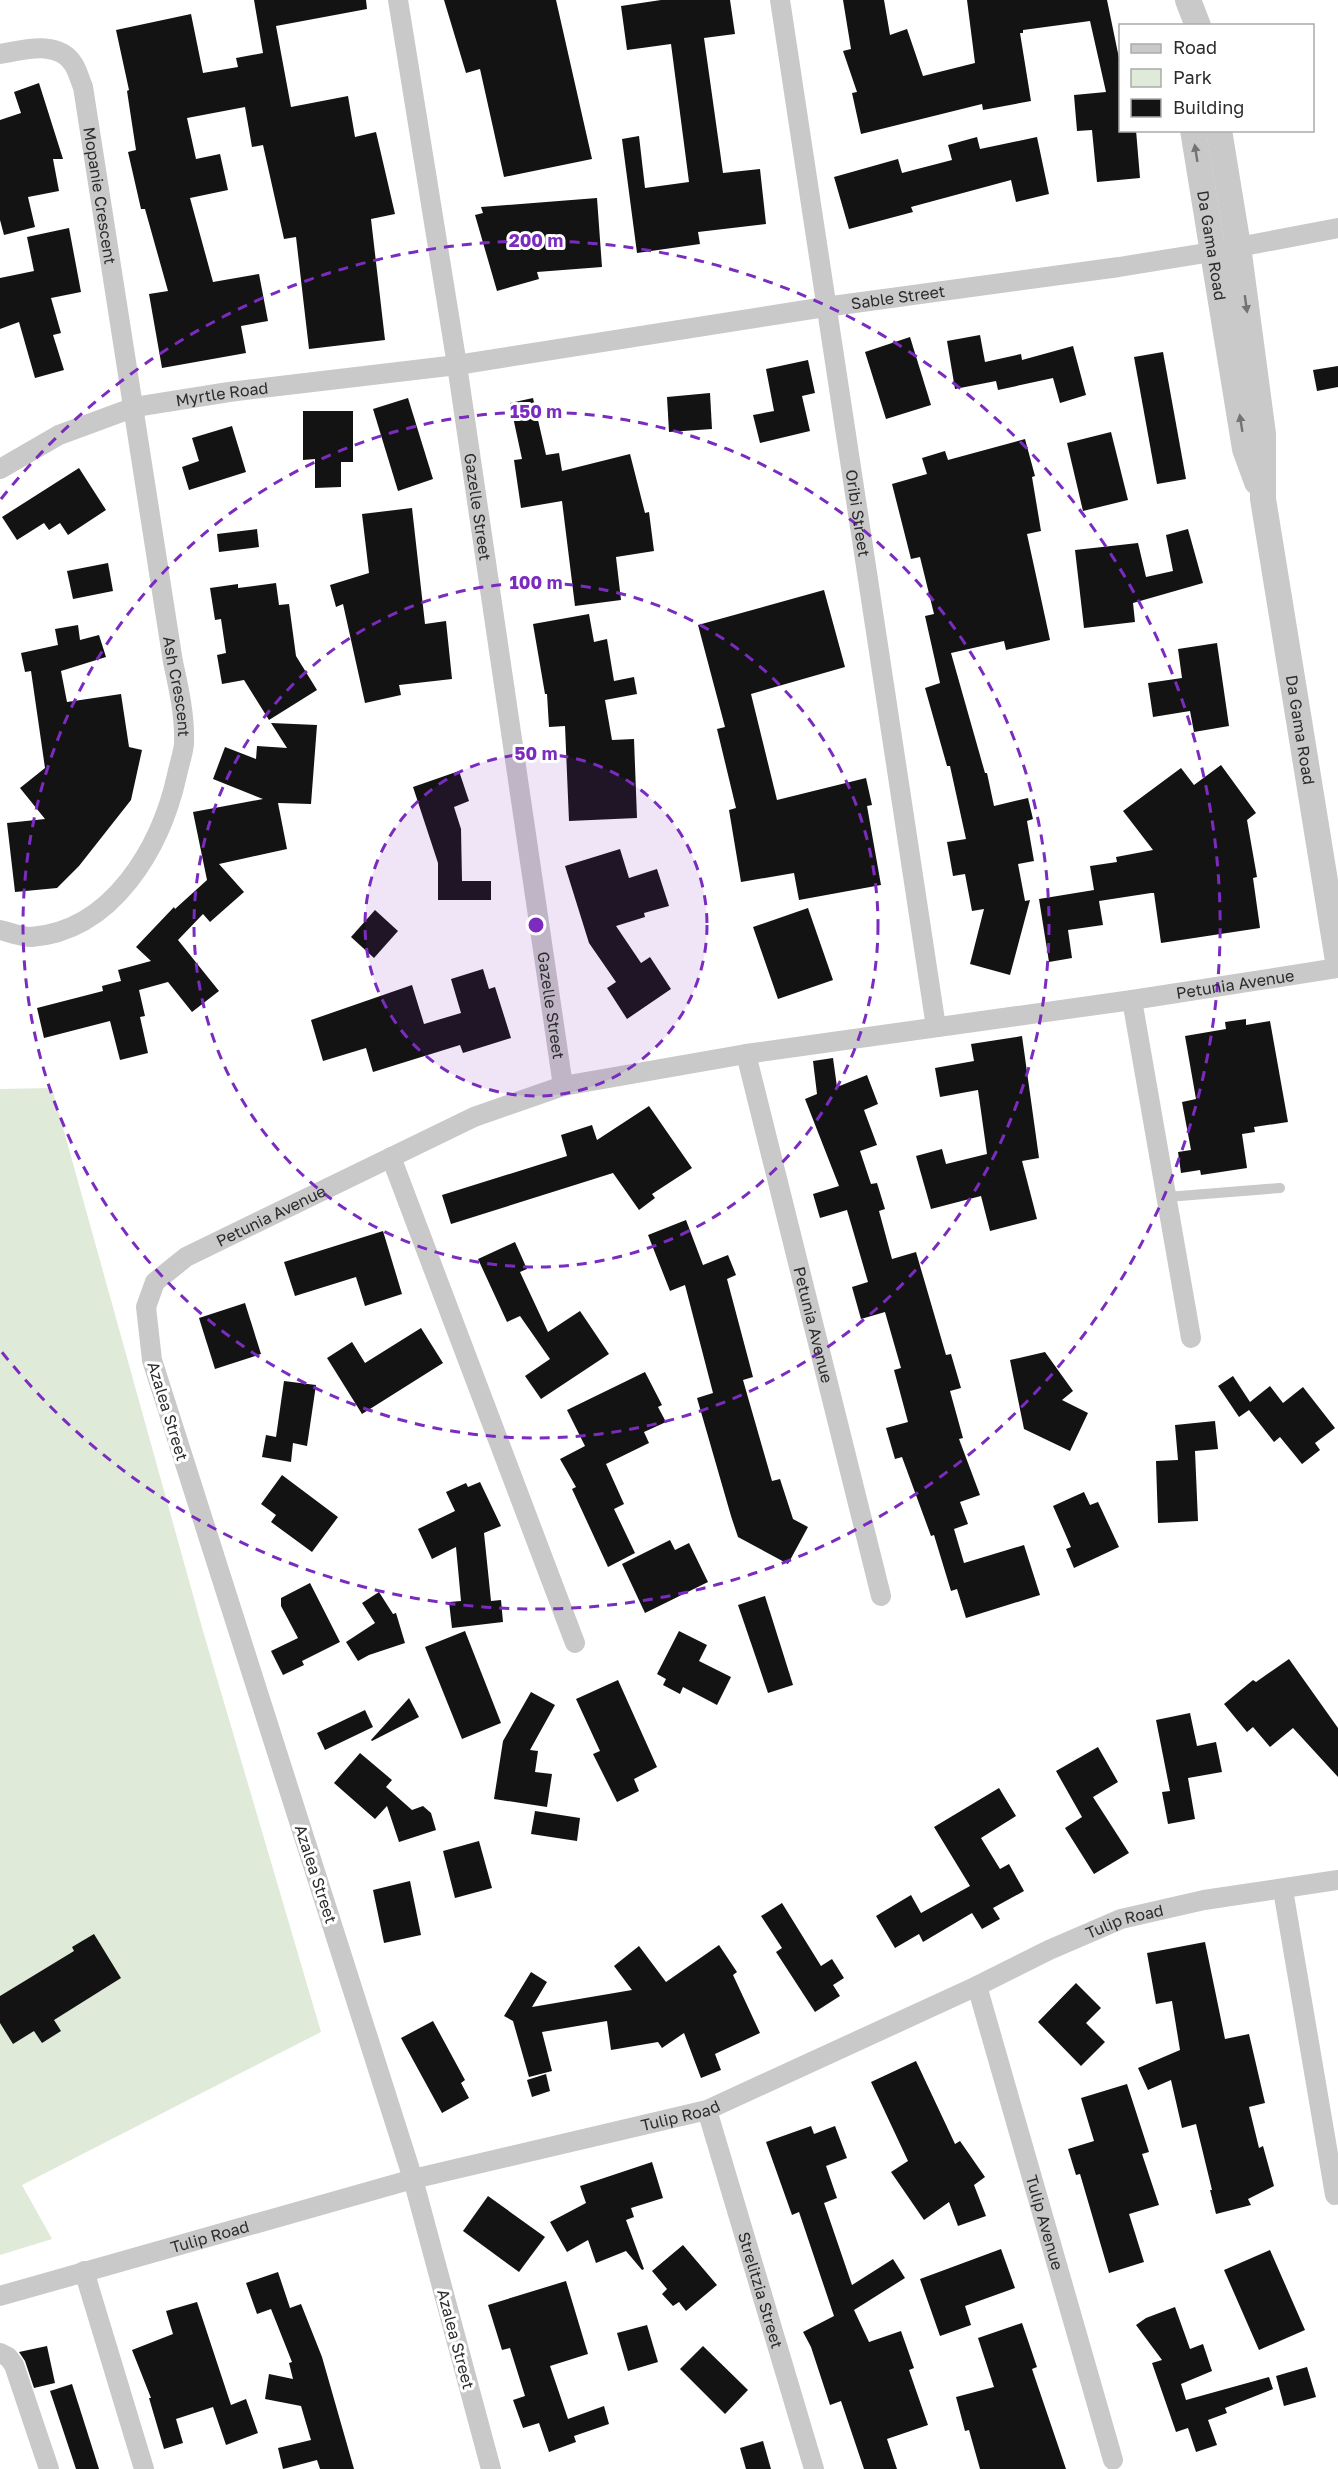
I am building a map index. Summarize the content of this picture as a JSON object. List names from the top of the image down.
{
  "streets": {
    "street": [
      "Mopanie Crescent",
      "Da Gama Road",
      "Sable Street",
      "Myrtle Road",
      "Gazelle Street",
      "Oribi Street",
      "Ash Crescent",
      "Petunia Avenue",
      "Azalea Street",
      "Tulip Road",
      "Tulip Avenue",
      "Strelitzia Street"
    ]
  },
  "crossings": [
    ["Mopanie Crescent", "Myrtle Road"],
    ["Mopanie Crescent", "Ash Crescent"],
    ["Da Gama Road", "Sable Street"],
    ["Sable Street", "Myrtle Road"],
    ["Sable Street", "Gazelle Street"],
    ["Sable Street", "Oribi Street"],
    ["Myrtle Road", "Gazelle Street"],
    ["Myrtle Road", "Ash Crescent"],
    ["Gazelle Street", "Petunia Avenue"],
    ["Oribi Street", "Petunia Avenue"],
    ["Petunia Avenue", "Azalea Street"],
    ["Azalea Street", "Tulip Road"],
    ["Tulip Road", "Tulip Avenue"],
    ["Tulip Road", "Strelitzia Street"]
  ],
  "legend": ["Road", "Park", "Building"],
  "rings": [
    "200 m",
    "150 m",
    "100 m",
    "50 m"
  ]
}
